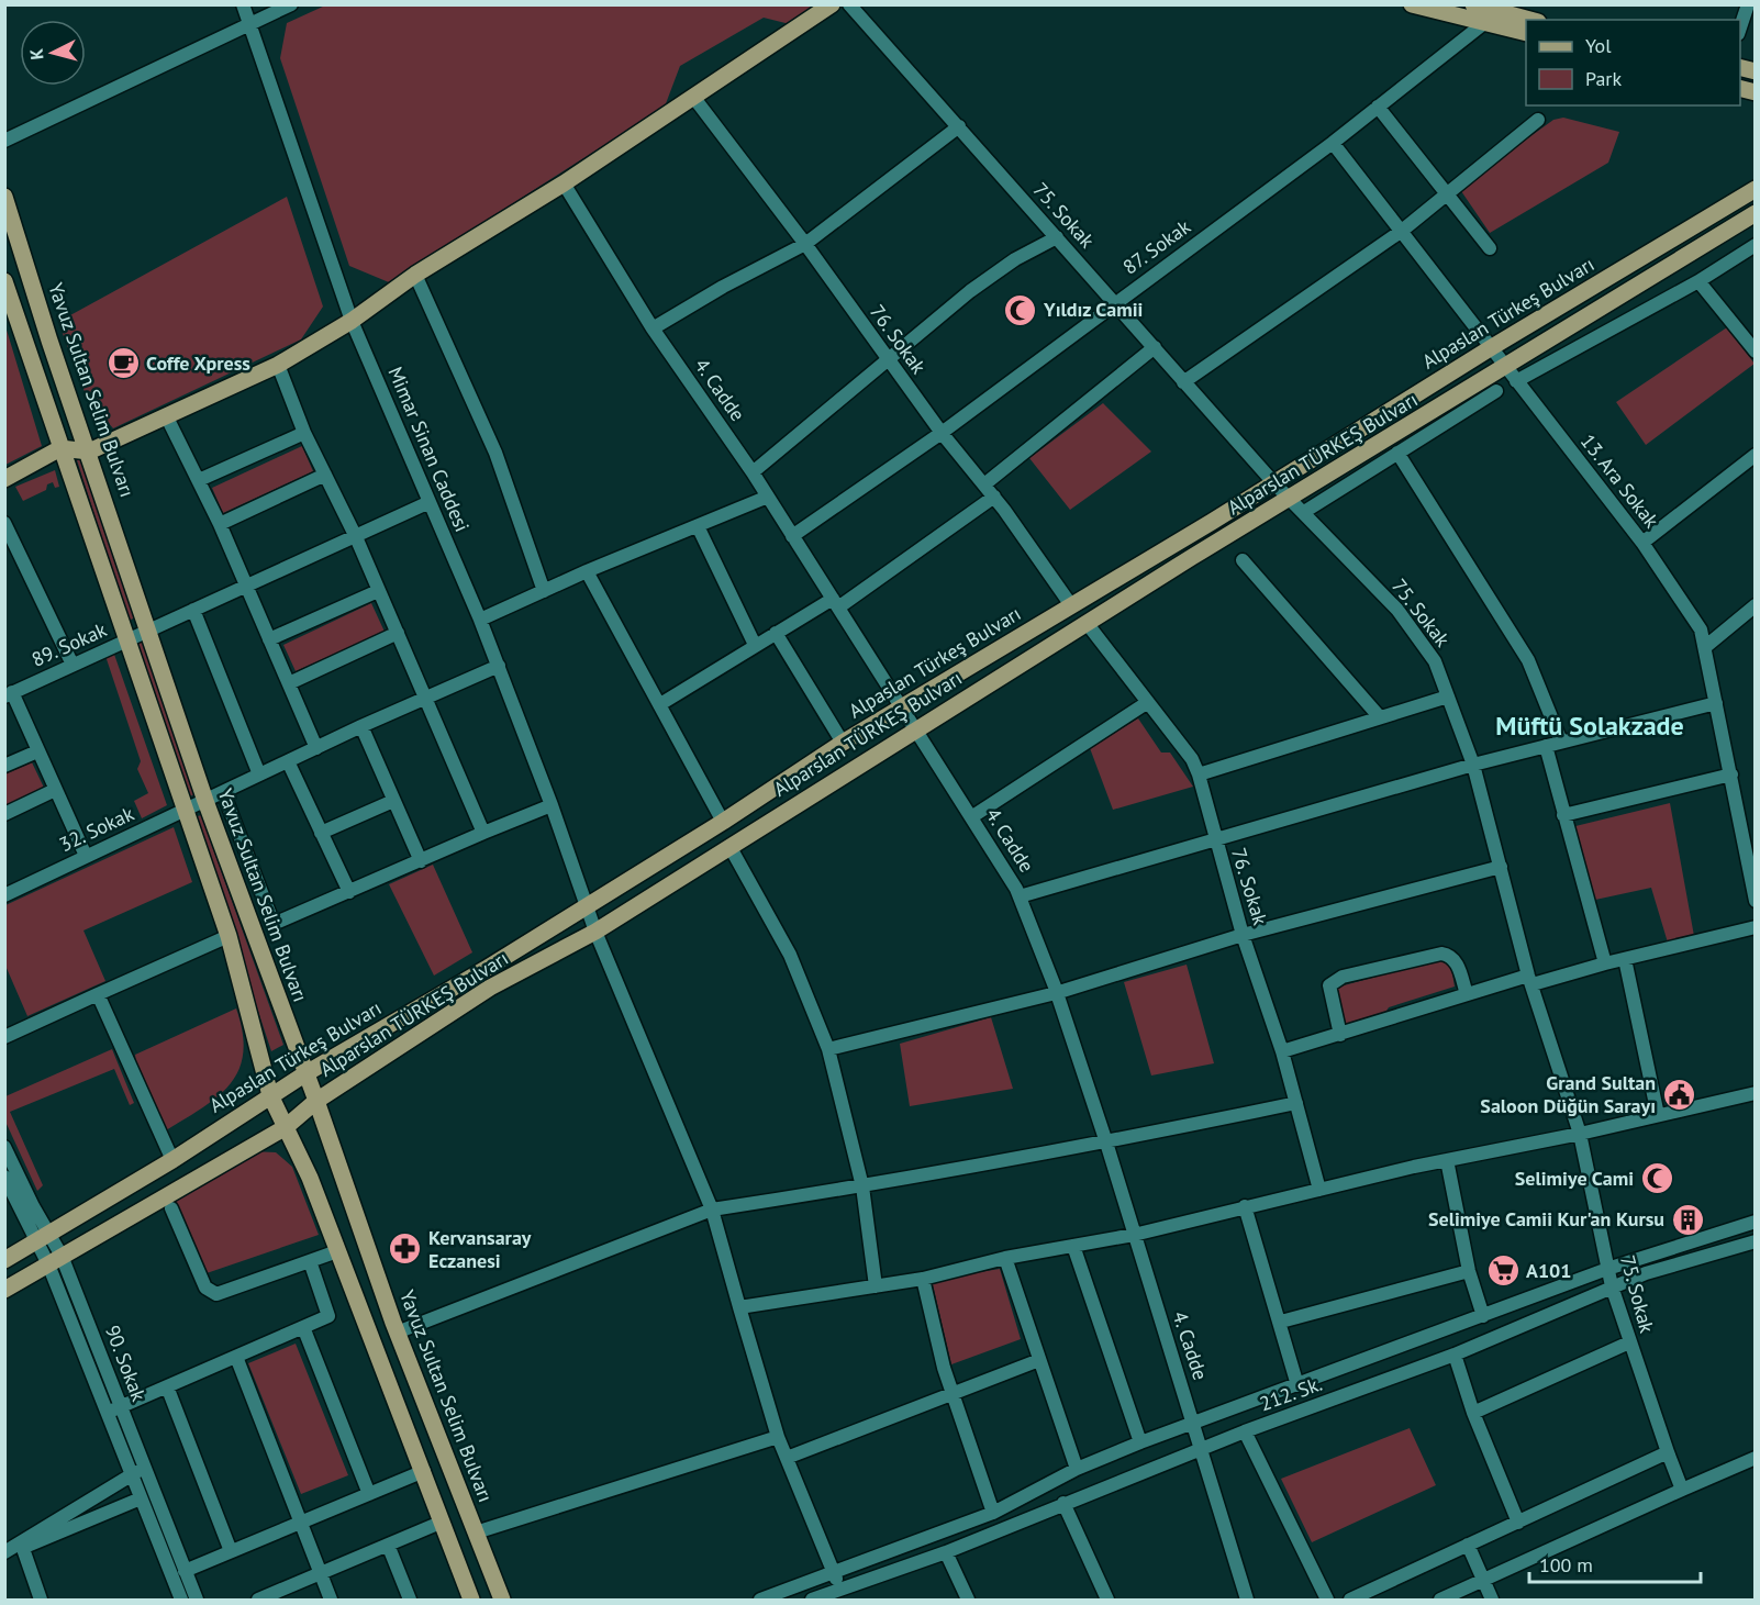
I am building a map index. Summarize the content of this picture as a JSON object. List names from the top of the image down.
{
  "streets": {
    "main road": ["Alpaslan Türkeş Bulvarı", "Yavuz Sultan Selim Bulvarı", "Alparslan TÜRKEŞ Bulvarı"],
    "street": [
      "75. Sokak",
      "87. Sokak",
      "76. Sokak",
      "4. Cadde",
      "Mimar Sinan Caddesi",
      "13. Ara Sokak",
      "89. Sokak",
      "32. Sokak",
      "90. Sokak",
      "212. Sk."
    ]
  },
  "crossings": [
    ["75. Sokak", "87. Sokak"],
    ["75. Sokak", "Alpaslan Türkeş Bulvarı"],
    ["75. Sokak", "Alparslan TÜRKEŞ Bulvarı"],
    ["75. Sokak", "212. Sk."],
    ["87. Sokak", "76. Sokak"],
    ["87. Sokak", "4. Cadde"],
    ["87. Sokak", "13. Ara Sokak"],
    ["Alpaslan Türkeş Bulvarı", "76. Sokak"],
    ["Alpaslan Türkeş Bulvarı", "Yavuz Sultan Selim Bulvarı"],
    ["Alpaslan Türkeş Bulvarı", "4. Cadde"],
    ["Alpaslan Türkeş Bulvarı", "Mimar Sinan Caddesi"],
    ["Alpaslan Türkeş Bulvarı", "13. Ara Sokak"],
    ["Alpaslan Türkeş Bulvarı", "90. Sokak"],
    ["76. Sokak", "Alparslan TÜRKEŞ Bulvarı"],
    ["Yavuz Sultan Selim Bulvarı", "Alparslan TÜRKEŞ Bulvarı"],
    ["Yavuz Sultan Selim Bulvarı", "89. Sokak"],
    ["Yavuz Sultan Selim Bulvarı", "32. Sokak"],
    ["4. Cadde", "Alparslan TÜRKEŞ Bulvarı"],
    ["4. Cadde", "212. Sk."],
    ["Mimar Sinan Caddesi", "Alparslan TÜRKEŞ Bulvarı"],
    ["Mimar Sinan Caddesi", "89. Sokak"],
    ["Mimar Sinan Caddesi", "32. Sokak"],
    ["Mimar Sinan Caddesi", "212. Sk."],
    ["Alparslan TÜRKEŞ Bulvarı", "13. Ara Sokak"],
    ["Alparslan TÜRKEŞ Bulvarı", "90. Sokak"]
  ],
  "districts": ["Müftü Solakzade"],
  "places": {
    "mosque": ["Yıldız Camii", "Selimiye Cami"],
    "cafe": ["Coffe Xpress"],
    "public building": ["Grand Sultan Saloon Düğün Sarayı"],
    "building": ["Selimiye Camii Kur'an Kursu"],
    "pharmacy": ["Kervansaray Eczanesi"],
    "supermarket": ["A101"]
  },
  "legend": ["Yol", "Park"],
  "scale_bar": "100 m",
  "north": "left"
}
